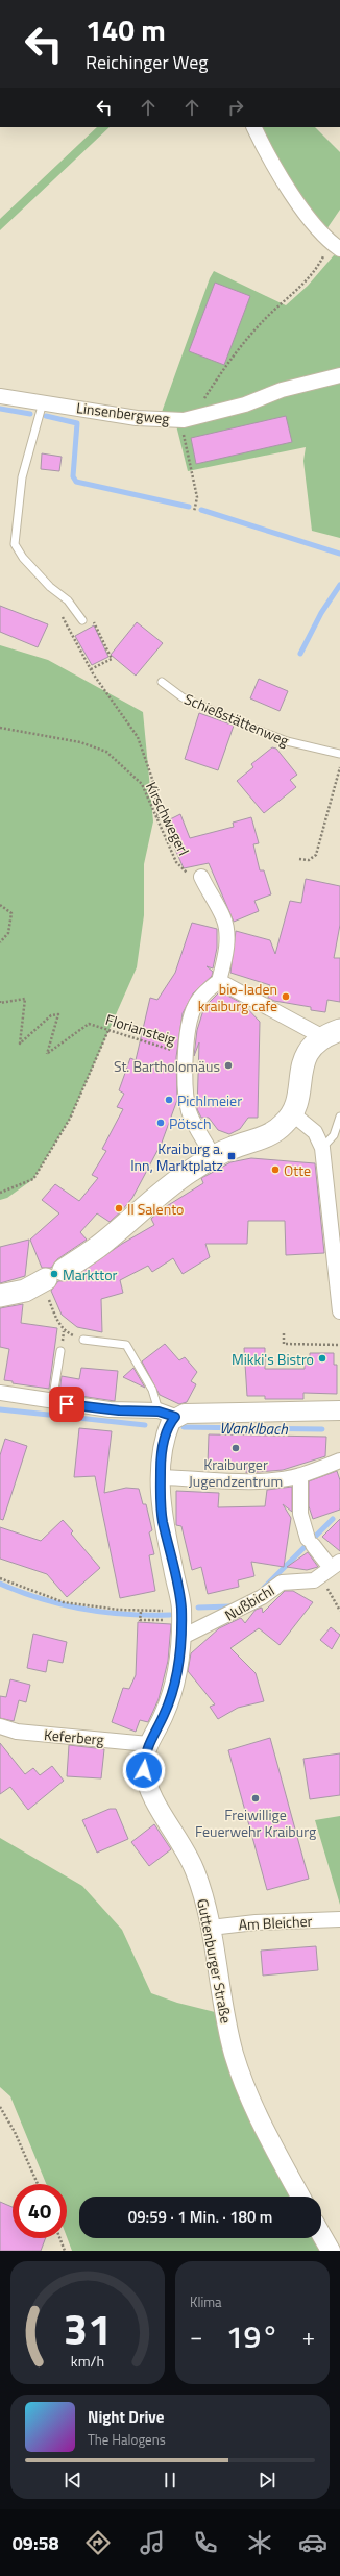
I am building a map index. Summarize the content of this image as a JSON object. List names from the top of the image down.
{
  "streets": {
    "street": [
      "Linsenbergweg",
      "Nußbichl",
      "Keferberg",
      "Am Bleicher",
      "Guttenburger Straße"
    ],
    "lane": ["Schießstättenweg"],
    "path": ["Kirschwegerl", "Floriansteig"]
  },
  "crossings": [
    ["Nußbichl", "Guttenburger Straße"],
    ["Keferberg", "Guttenburger Straße"],
    ["Am Bleicher", "Guttenburger Straße"]
  ],
  "water": ["Wanklbach"],
  "places": {
    "other": [
      "bio-laden kraiburg cafe",
      "St. Bartholomäus",
      "Pichlmeier",
      "Pötsch",
      "Otte",
      "Il Salento",
      "Markttor",
      "Mikki's Bistro",
      "Kraiburger Jugendzentrum",
      "Freiwillige Feuerwehr Kraiburg"
    ],
    "transit": ["Kraiburg a. Inn, Marktplatz"]
  },
  "page": {
    "turn": ["140 m", "Reichinger Weg"],
    "limit": "40",
    "trip": "09:59 · 1 Min. · 180 m",
    "tile": "Klima",
    "heat": ["−", "19°", "+"],
    "song": ["Night Drive", "The Halogens"],
    "tabs": "09:58",
    "gauge": ["31", "km/h"]
  }
}
